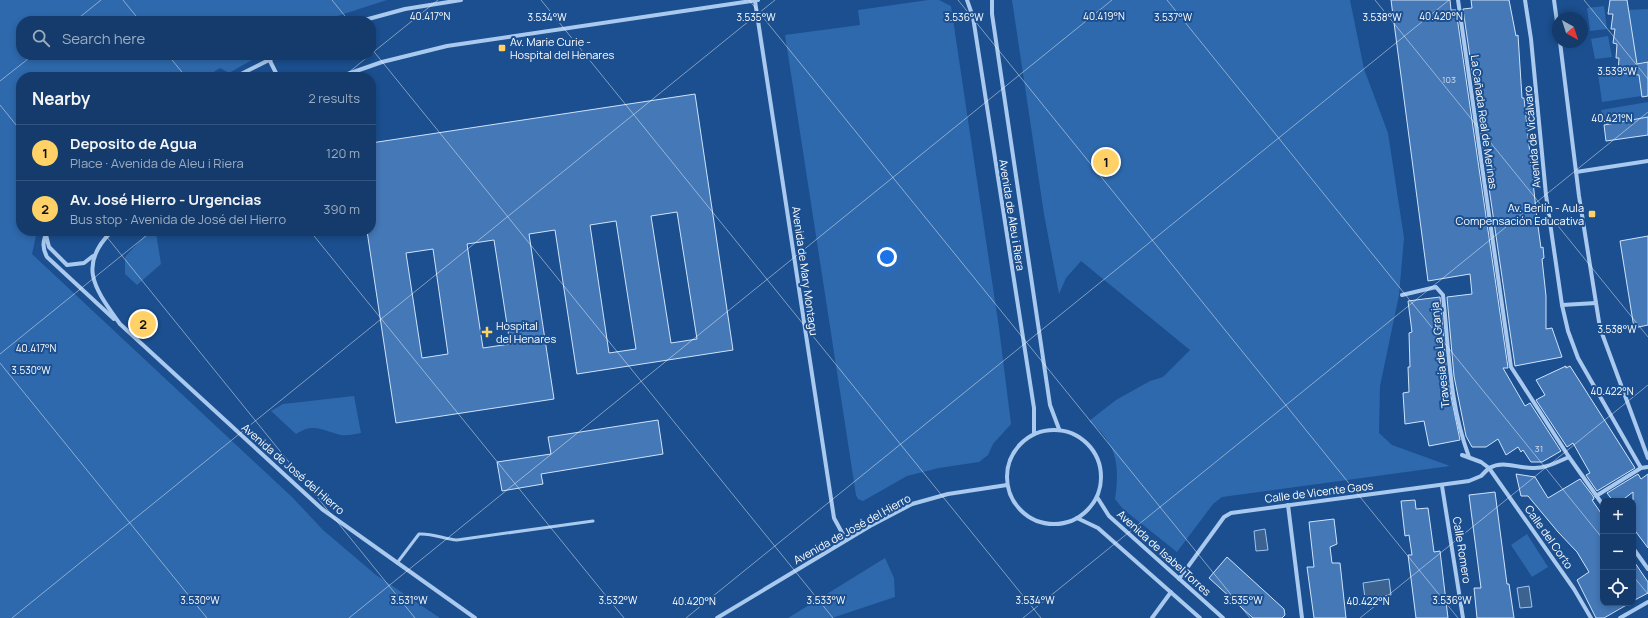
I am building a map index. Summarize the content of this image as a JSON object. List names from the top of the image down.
{
  "streets": {
    "street": [
      "La Cañada Real de Merinas",
      "Avenida de Vicálvaro",
      "Avenida de Aleu i Riera",
      "Avenida de Mary Montagu",
      "Travesía de La Granja",
      "Avenida de José del Hierro",
      "Calle de Vicente Gaos",
      "Calle del Corto",
      "Calle Romero",
      "Avenida de Isabel Torres"
    ]
  },
  "crossings": [
    ["Avenida de Aleu i Riera", "Avenida de José del Hierro"],
    ["Avenida de Aleu i Riera", "Avenida de Isabel Torres"],
    ["Avenida de Mary Montagu", "Avenida de José del Hierro"],
    ["Avenida de José del Hierro", "Avenida de Isabel Torres"],
    ["Calle de Vicente Gaos", "Calle del Corto"],
    ["Calle de Vicente Gaos", "Calle Romero"],
    ["Calle de Vicente Gaos", "Avenida de Isabel Torres"]
  ],
  "places": {
    "transit": ["Av. Marie Curie - Hospital del Henares", "Av. Berlín - Aula Compensación Educativa"],
    "health": ["Hospital del Henares"]
  },
  "house_numbers": ["103", "31"],
  "north": "bottom right",
  "page": {
    "search": "Search here",
    "heading": ["Nearby", "2 results"],
    "list": [
      {
        "mark": "1",
        "name": "Deposito de Agua",
        "note": "Place · Avenida de Aleu i Riera",
        "value": "120 m"
      },
      {
        "mark": "2",
        "name": "Av. José Hierro - Urgencias",
        "note": "Bus stop · Avenida de José del Hierro",
        "value": "390 m"
      }
    ],
    "pins": ["1", "2"],
    "map_buttons": ["+", "−"]
  },
  "coordinates": [
    "40.417°N",
    "40.419°N",
    "40.420°N",
    "3.537°W",
    "3.538°W",
    "3.534°W",
    "3.535°W",
    "3.536°W",
    "3.539°W",
    "40.421°N",
    "3.530°W",
    "40.422°N",
    "3.531°W",
    "3.532°W",
    "3.533°W"
  ]
}
